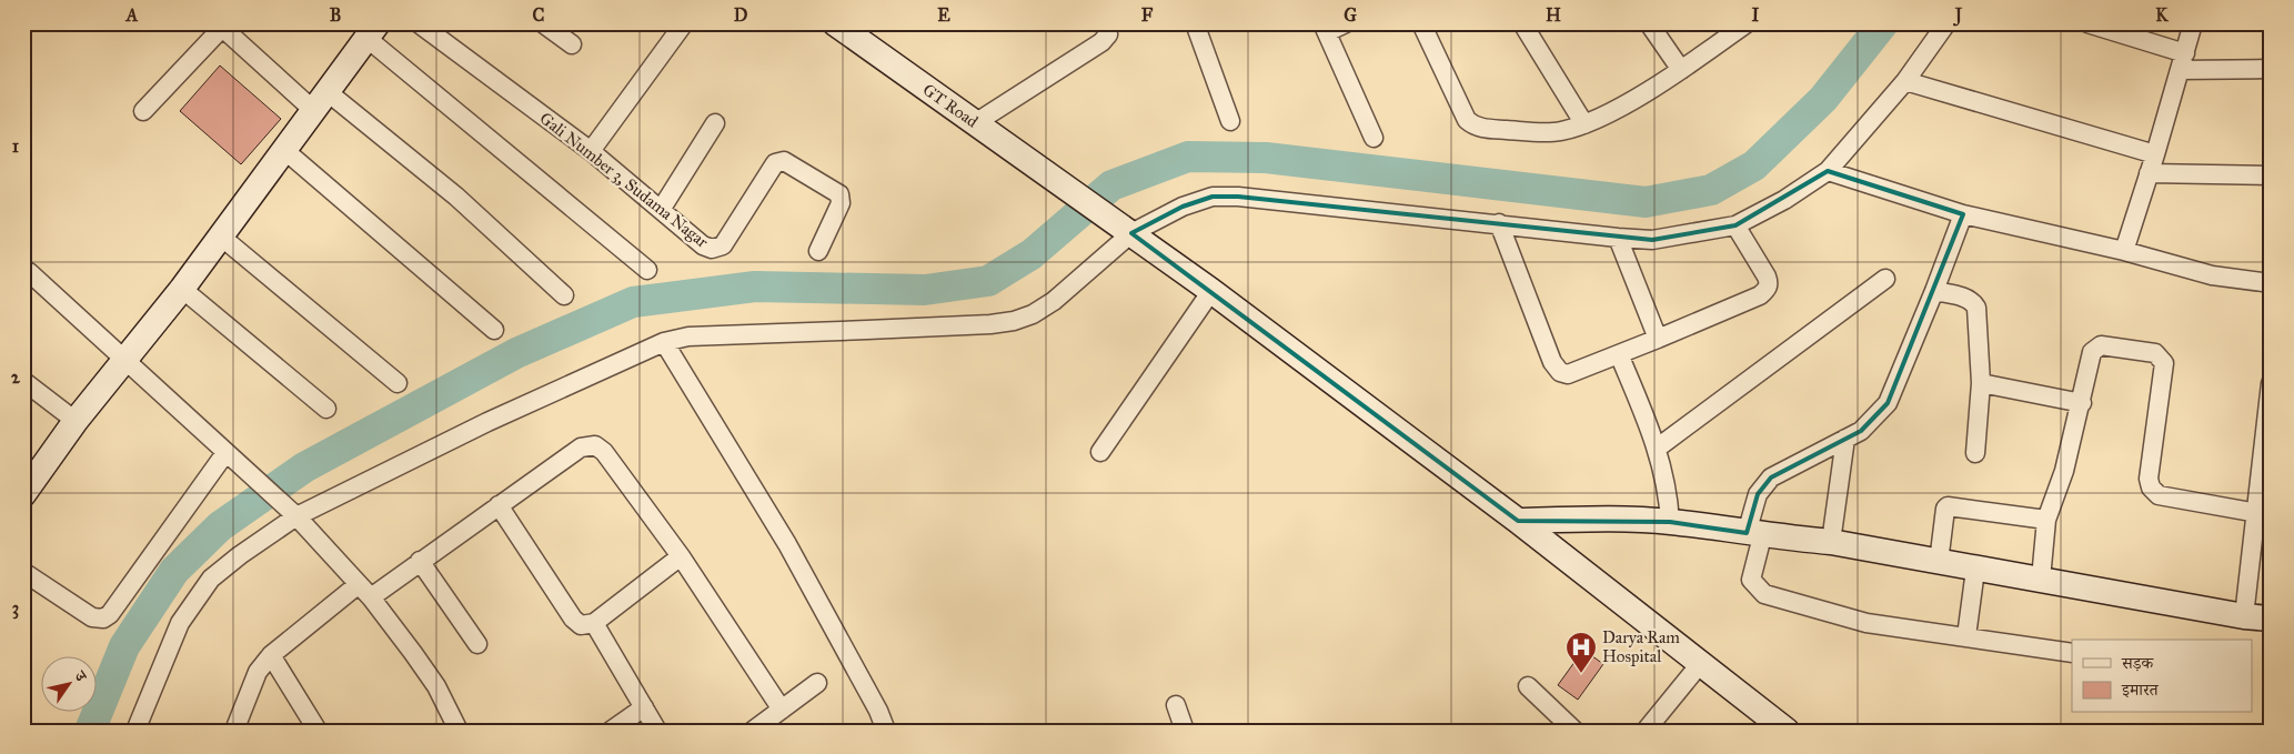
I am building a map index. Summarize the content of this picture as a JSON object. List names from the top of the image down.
{
  "streets": {
    "main road": ["GT Road"],
    "street": ["Gali Number 3, Sudama Nagar"]
  },
  "places": {
    "hospital": ["Darya Ram Hospital"]
  },
  "legend": ["सड़क", "इमारत"],
  "north": "top right",
  "grid": {
    "columns": [
      "A",
      "B",
      "C",
      "D",
      "E",
      "F",
      "G",
      "H",
      "I",
      "J",
      "K"
    ],
    "rows": ["1", "2", "3"]
  }
}
